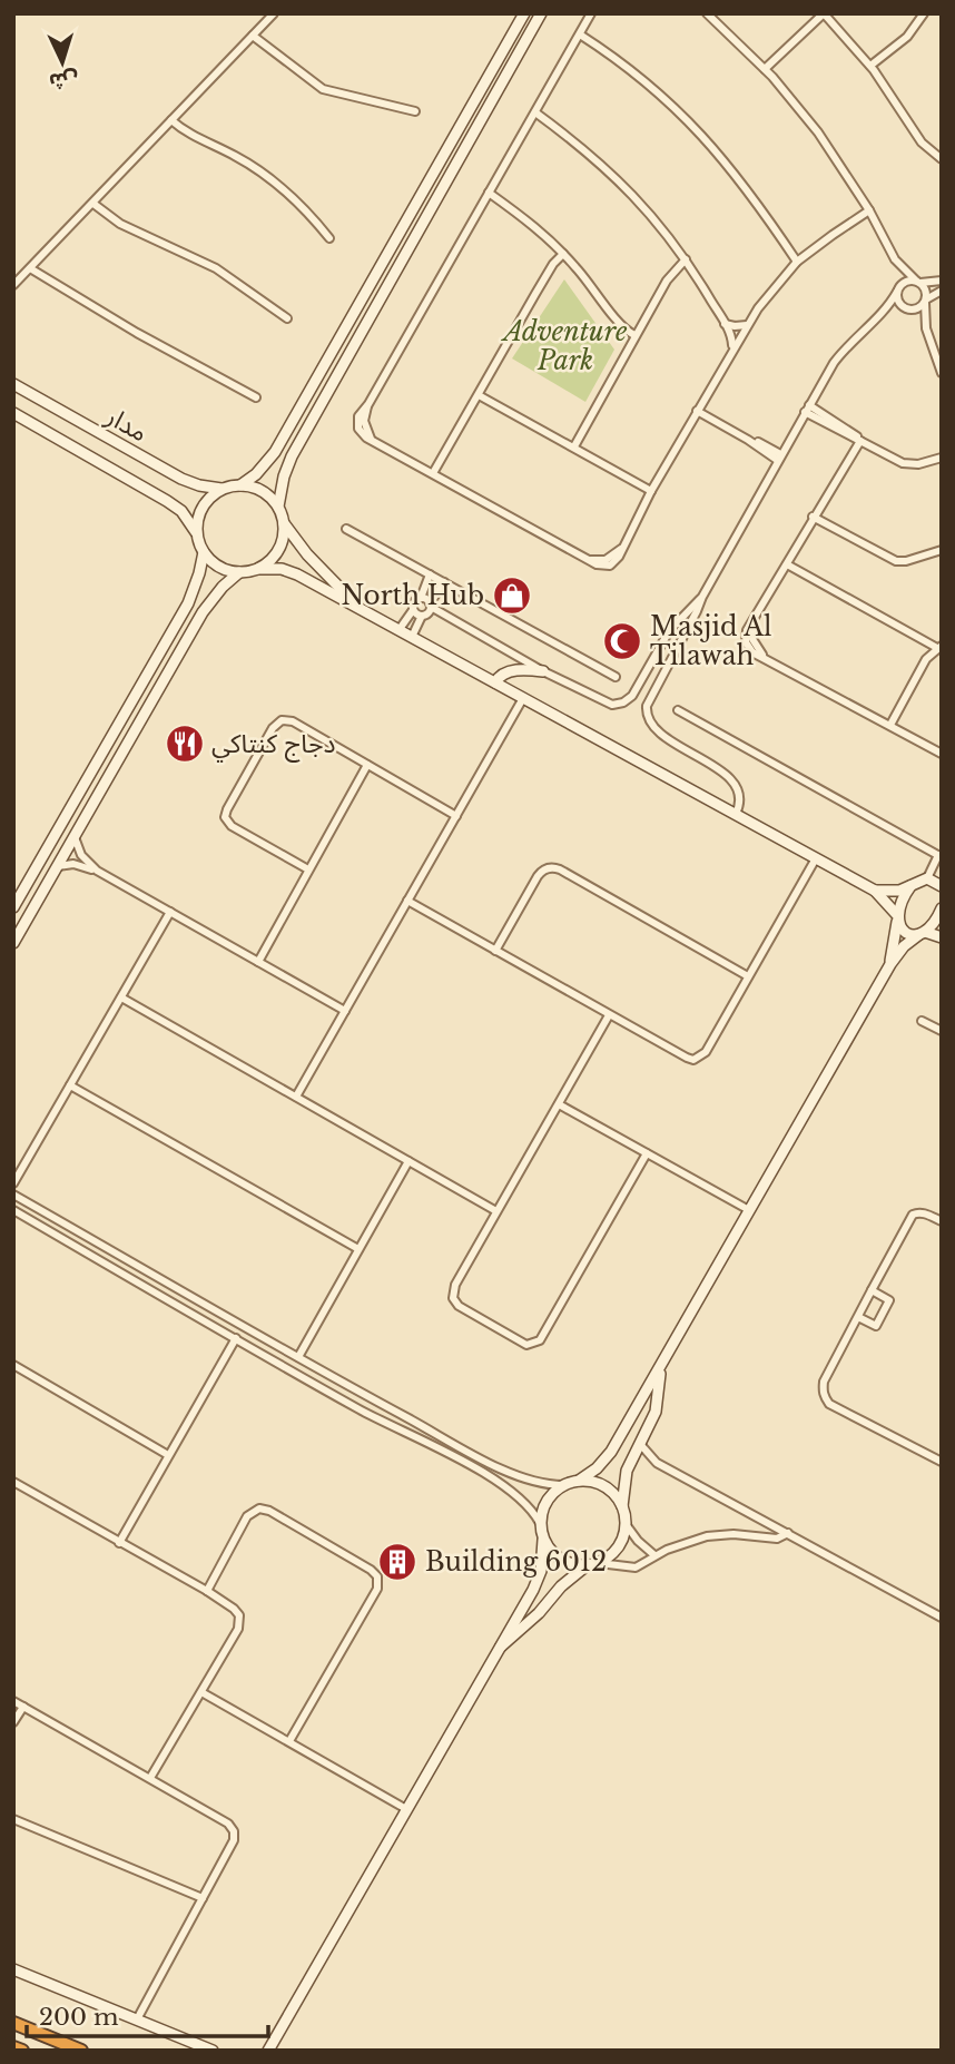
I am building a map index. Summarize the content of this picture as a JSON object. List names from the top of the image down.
{
  "streets": {
    "street": ["مدار"]
  },
  "parks": ["Adventure Park"],
  "places": {
    "shop": ["North Hub"],
    "mosque": ["Masjid Al Tilawah"],
    "restaurant": ["دجاج كنتاكي"],
    "building": ["Building 6012"]
  },
  "scale_bar": "200 m",
  "north": "bottom"
}
